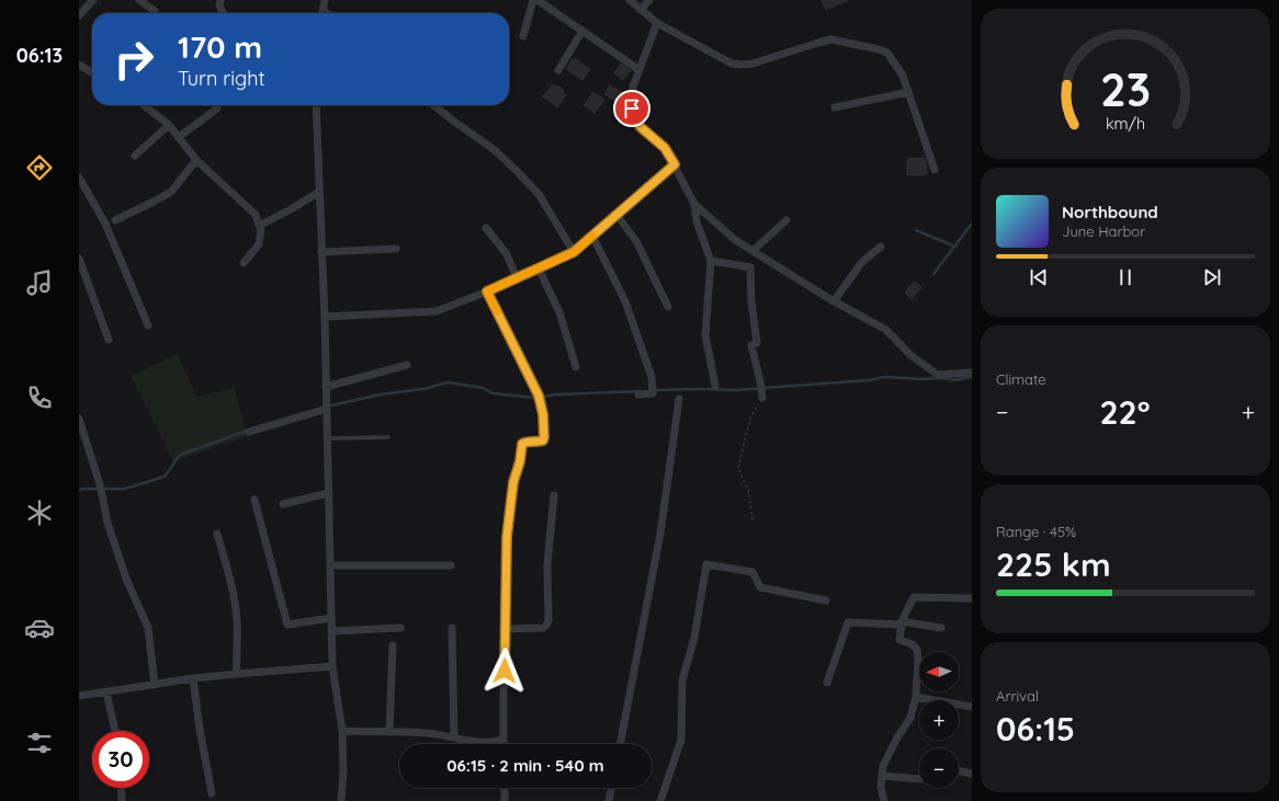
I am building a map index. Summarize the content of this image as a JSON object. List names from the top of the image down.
{
  "north": "left",
  "page": {
    "tabs": "06:13",
    "turn": ["170 m", "Turn right"],
    "song": ["Northbound", "June Harbor"],
    "tile": [
      "Climate",
      ["Range · 45%", "225 km"],
      ["Arrival", "06:15"]
    ],
    "heat": ["−", "22°", "+"],
    "map_buttons": ["+", "−"],
    "limit": "30",
    "trip": "06:15 · 2 min · 540 m",
    "gauge": ["23", "km/h"]
  }
}
